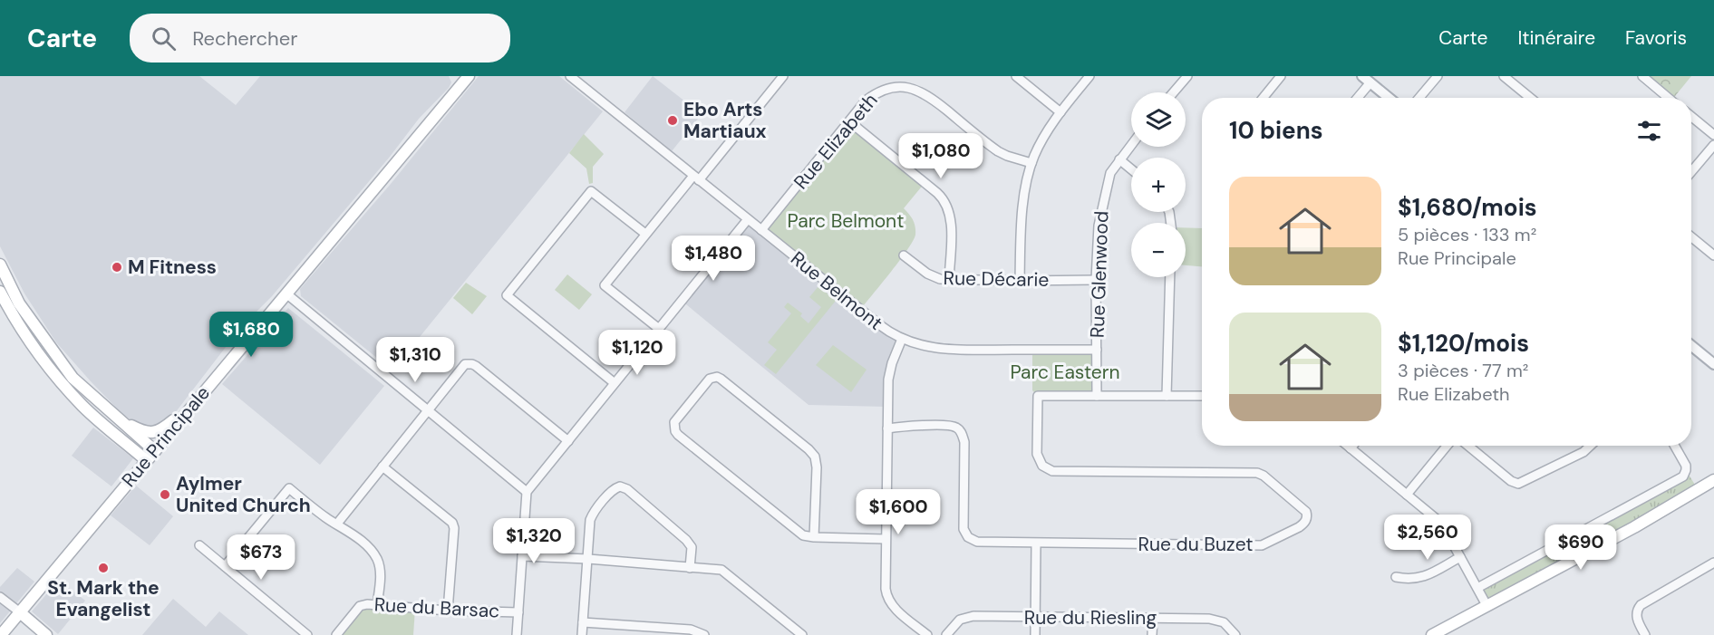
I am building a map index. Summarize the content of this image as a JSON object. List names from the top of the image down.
{
  "streets": {
    "main road": ["Rue Principale"],
    "street": [
      "Rue Elizabeth",
      "Rue Glenwood",
      "Rue Décarie",
      "Rue Belmont",
      "Rue du Buzet",
      "Rue du Barsac",
      "Rue du Riesling"
    ]
  },
  "crossings": [
    ["Rue Elizabeth", "Rue Belmont"],
    ["Rue Glenwood", "Rue Décarie"],
    ["Rue Glenwood", "Rue Belmont"],
    ["Rue Glenwood", "Rue du Buzet"]
  ],
  "parks": ["Parc Belmont", "Parc Eastern"],
  "places": [
    "Ebo Arts Martiaux",
    "M Fitness",
    "Aylmer United Church",
    "St. Mark the Evangelist"
  ],
  "page": {
    "header": "Carte",
    "search": "Rechercher",
    "nav": ["Carte", "Itinéraire", "Favoris"],
    "map_buttons": ["+", "−"],
    "heading": "10 biens",
    "price": [
      "$1,080",
      "$1,480",
      "$1,680",
      "$1,120",
      "$1,310",
      "$1,600",
      "$2,560",
      "$1,320",
      "$690",
      "$673"
    ],
    "list": [
      {
        "name": "$1,680/mois",
        "note": "5 pièces · 133 m² · Rue Principale"
      },
      {
        "name": "$1,120/mois",
        "note": "3 pièces · 77 m² · Rue Elizabeth"
      }
    ]
  }
}
